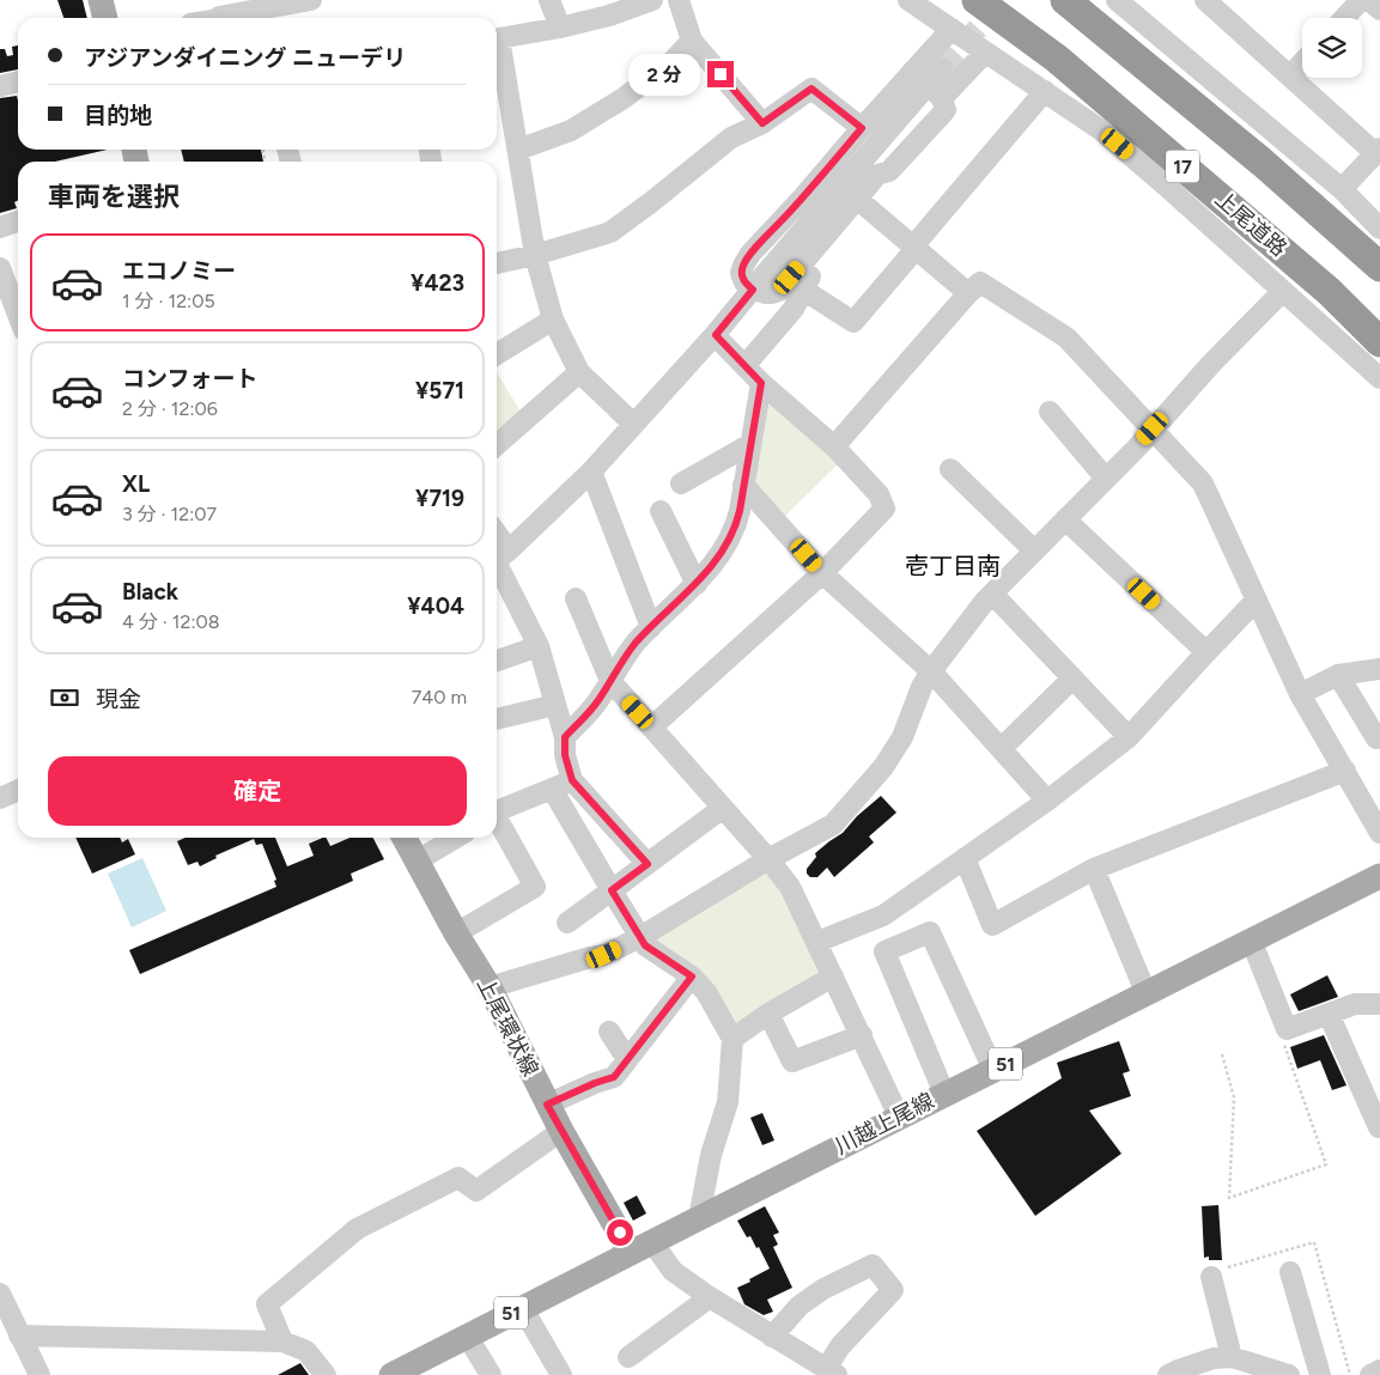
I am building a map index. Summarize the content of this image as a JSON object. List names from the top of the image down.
{
  "streets": {
    "highway": ["17", "上尾道路"],
    "main road": ["上尾環状線", "51", "川越上尾線"]
  },
  "crossings": [
    ["上尾環状線", "川越上尾線"]
  ],
  "districts": ["壱丁目南"],
  "page": {
    "banner": ["アジアンダイニング ニューデリ", "目的地"],
    "bubble": "2 分",
    "heading": "車両を選択",
    "list": [
      {
        "name": "エコノミー",
        "note": "1 分 · 12:05",
        "value": "¥423"
      },
      {
        "name": "コンフォート",
        "note": "2 分 · 12:06",
        "value": "¥571"
      },
      {
        "name": "XL",
        "note": "3 分 · 12:07",
        "value": "¥719"
      },
      {
        "name": "Black",
        "note": "4 分 · 12:08",
        "value": "¥404"
      }
    ],
    "pay": ["現金", "740 m"],
    "buttons": "確定"
  }
}
